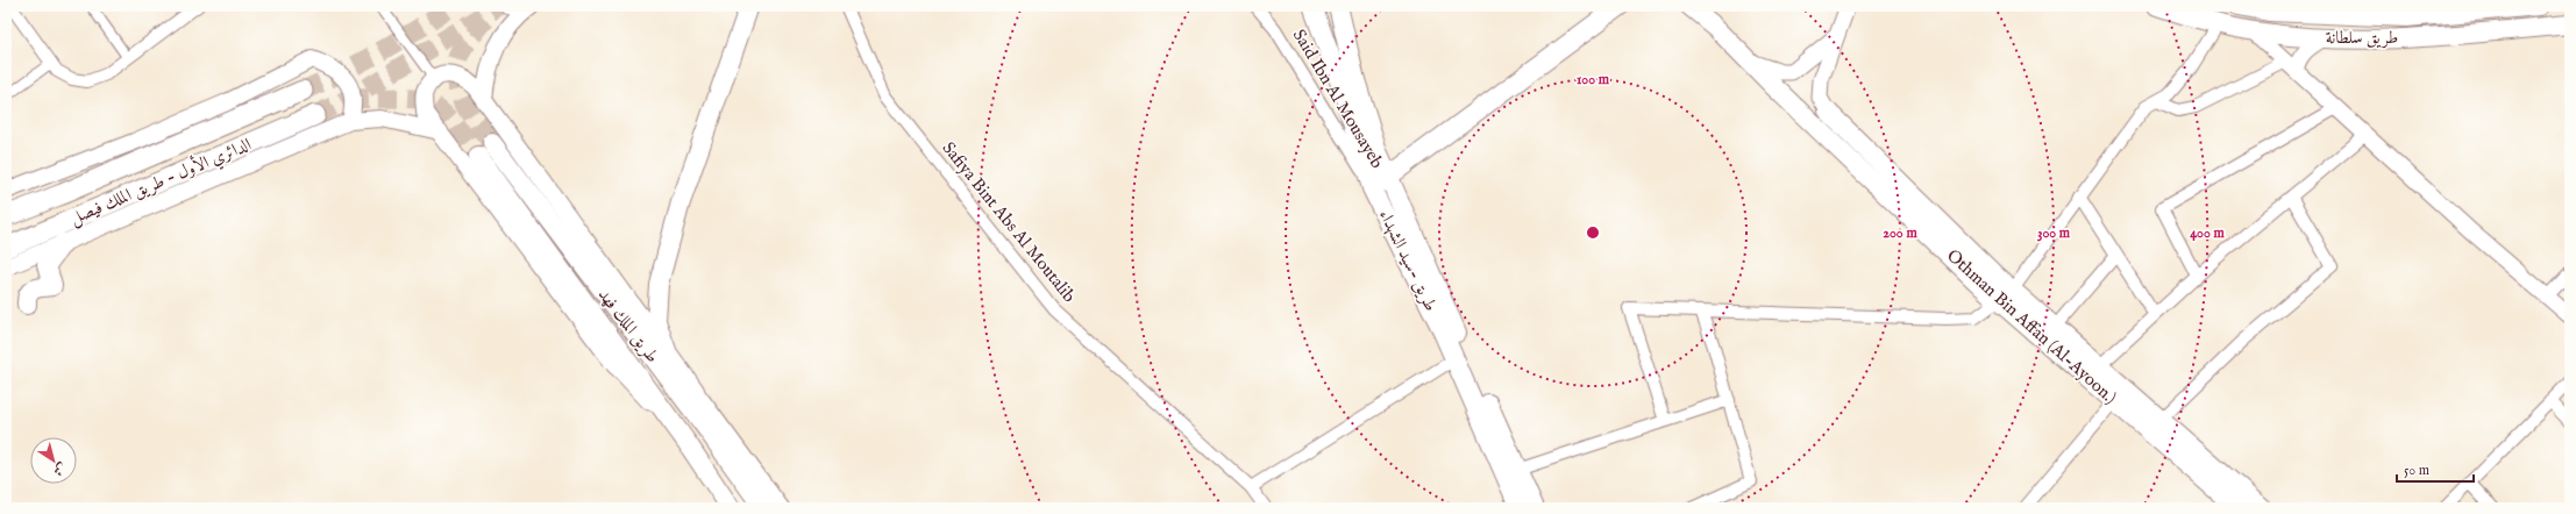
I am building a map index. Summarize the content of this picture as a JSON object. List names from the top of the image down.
{
  "streets": {
    "highway": ["الدائري الأول - طريق الملك فيصل"],
    "main road": [
      "طريق سلطانة",
      "طريق -سيد الشهداء",
      "طريق الملك فهد",
      "Othman Bin Affan (Al-Ayoon.)"
    ],
    "street": ["Said Ibn Al Mousayeb", "Safiya Bint Abs Al Moutalib"]
  },
  "crossings": [
    ["Said Ibn Al Mousayeb", "طريق -سيد الشهداء"]
  ],
  "scale_bar": "50 m",
  "north": "bottom right",
  "rings": [
    "100 m",
    "200 m",
    "300 m",
    "400 m"
  ]
}
